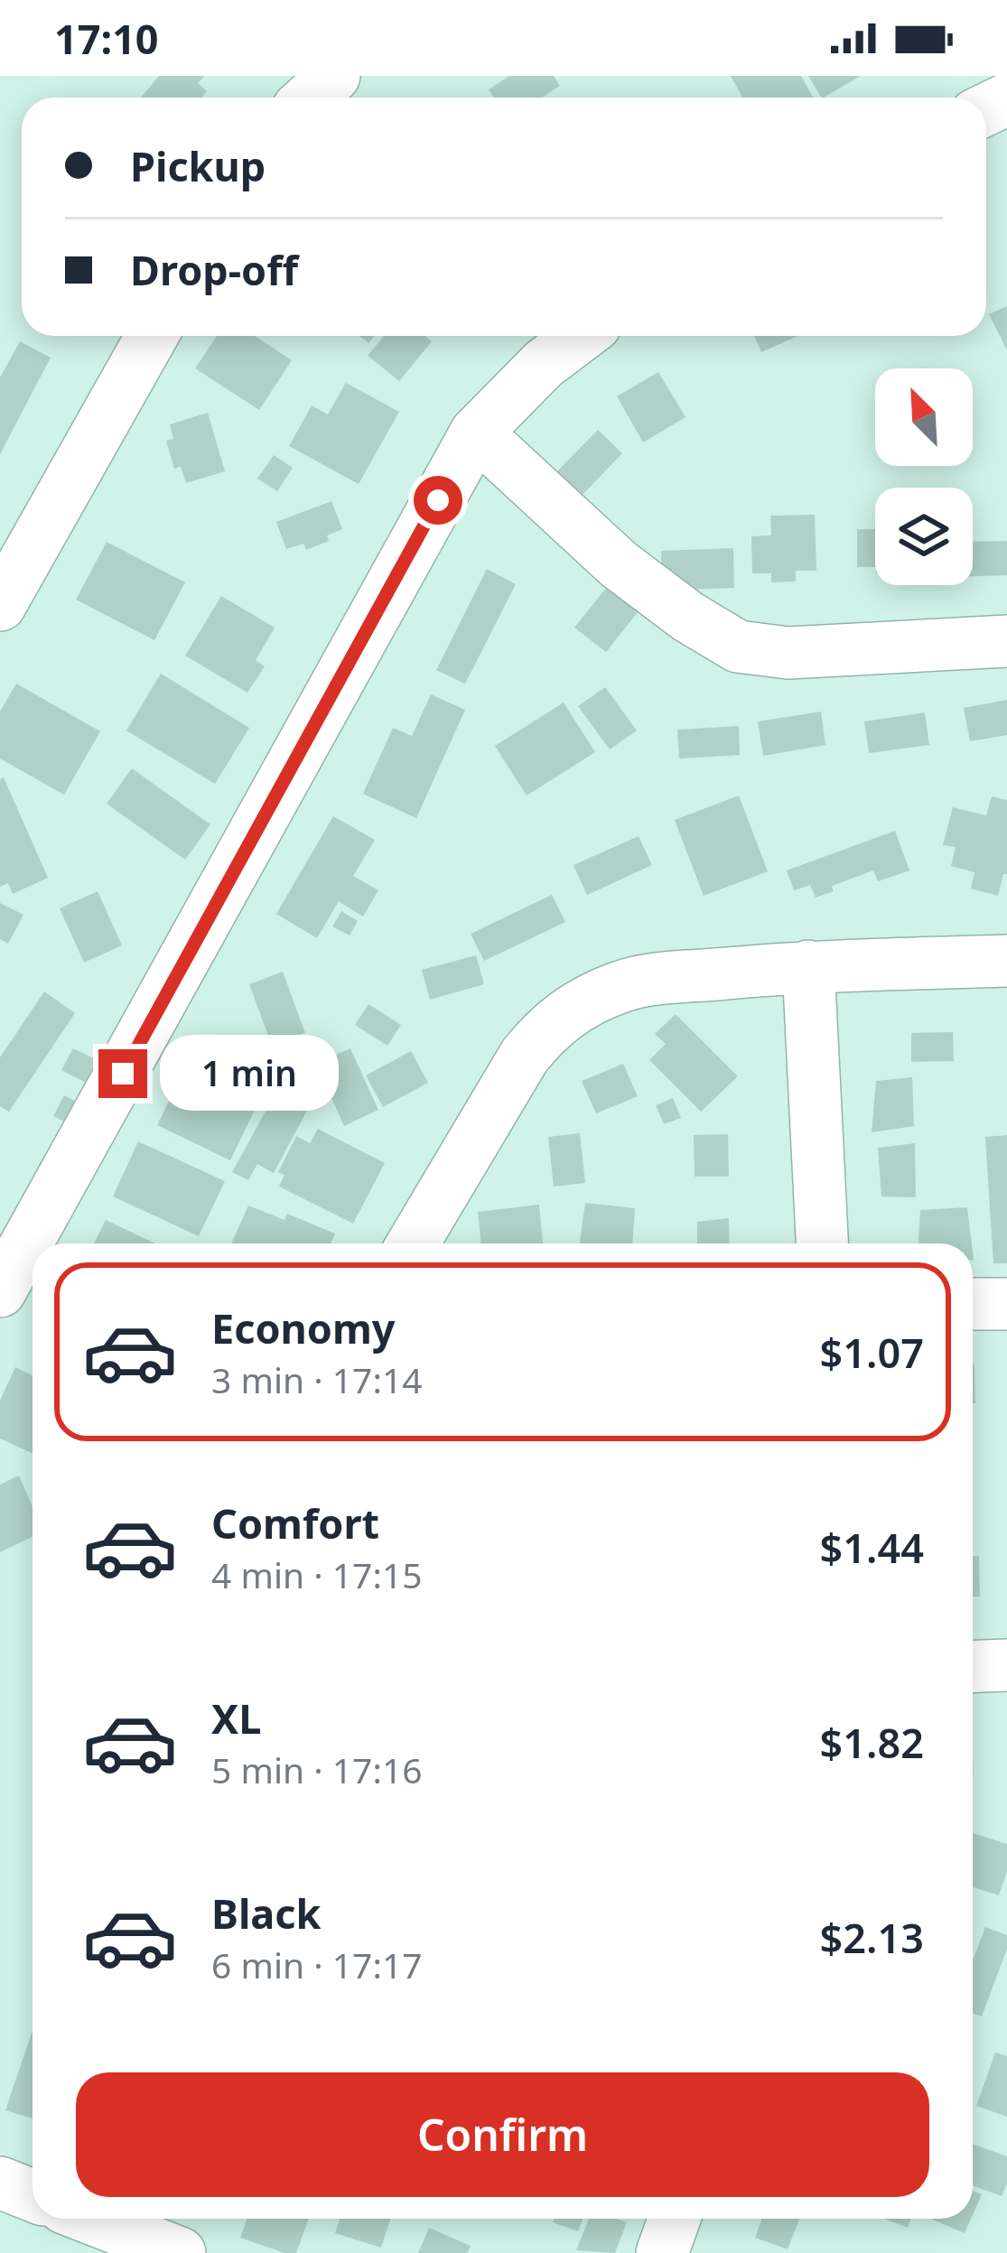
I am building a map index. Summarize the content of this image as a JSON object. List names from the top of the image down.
{
  "north": "top left",
  "page": {
    "status": "17:10",
    "banner": ["Pickup", "Drop-off"],
    "bubble": "1 min",
    "list": [
      {
        "name": "Economy",
        "note": "3 min · 17:14",
        "value": "$1.07"
      },
      {
        "name": "Comfort",
        "note": "4 min · 17:15",
        "value": "$1.44"
      },
      {
        "name": "XL",
        "note": "5 min · 17:16",
        "value": "$1.82"
      },
      {
        "name": "Black",
        "note": "6 min · 17:17",
        "value": "$2.13"
      }
    ],
    "buttons": "Confirm"
  }
}
